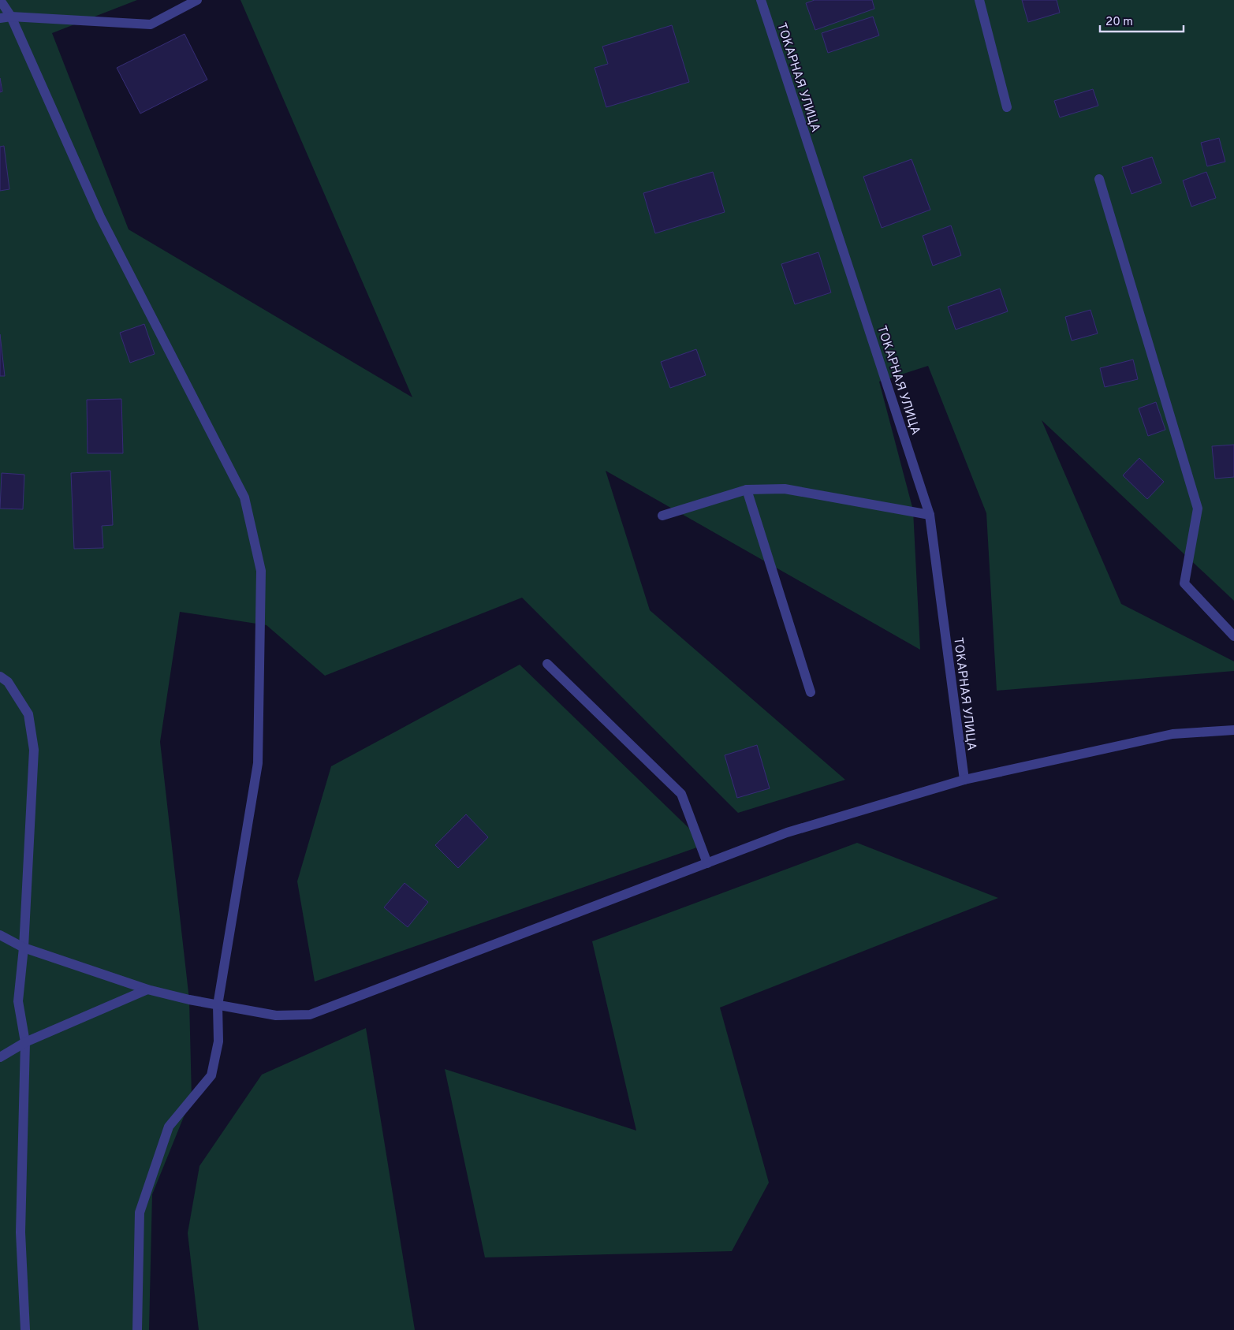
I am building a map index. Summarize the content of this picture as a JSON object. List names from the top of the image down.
{
  "streets": {
    "street": ["ТОКАРНАЯ УЛИЦА"]
  },
  "scale_bar": "20 m"
}
